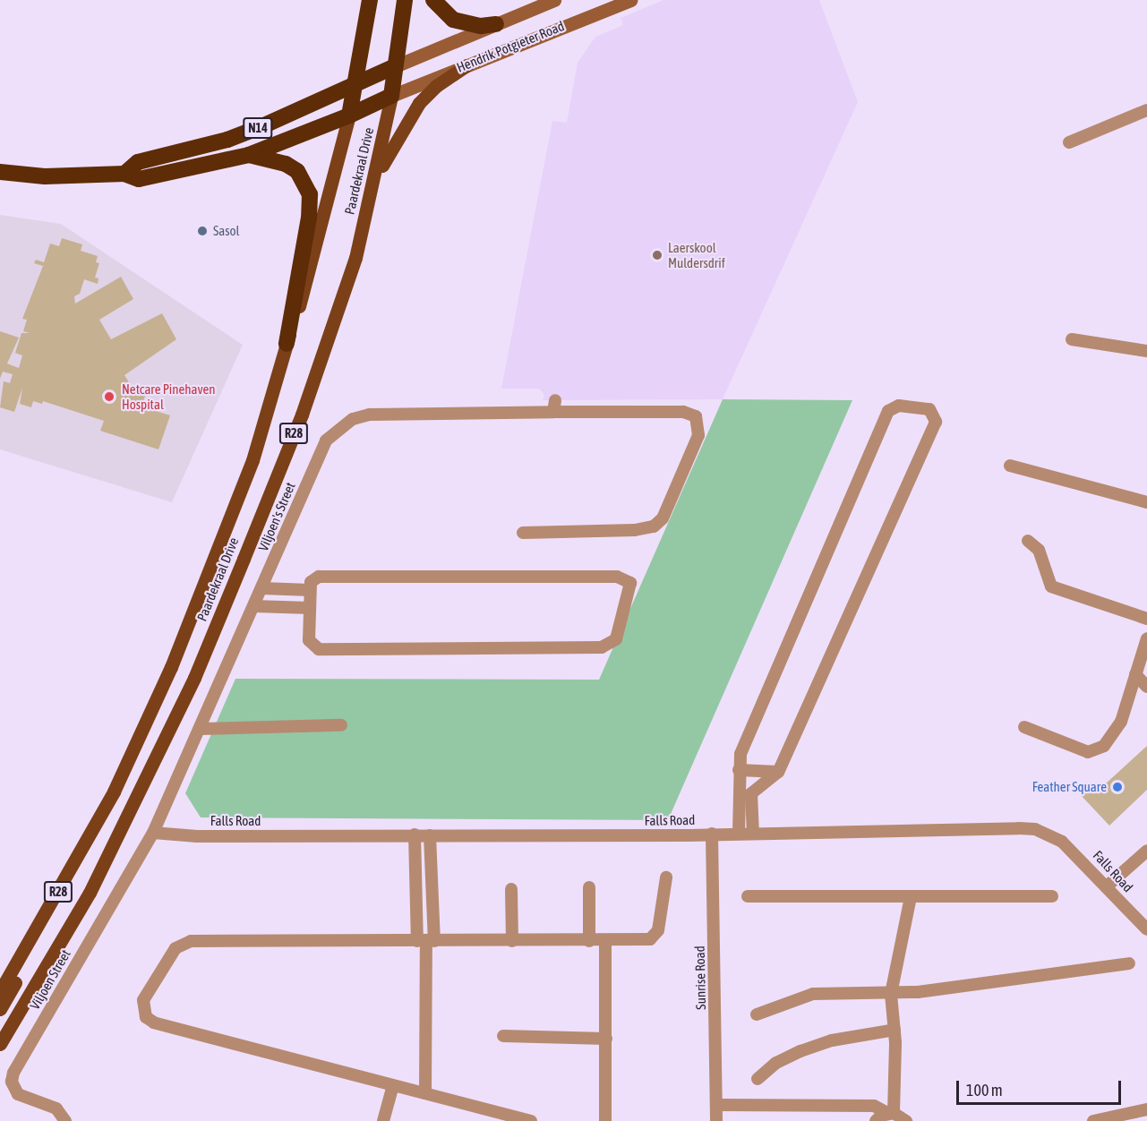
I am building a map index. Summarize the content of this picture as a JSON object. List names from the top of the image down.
{
  "streets": {
    "highway": ["N14"],
    "main road": ["Hendrik Potgieter Road", "Paardekraal Drive", "R28"],
    "street": [
      "Viljoen's Street",
      "Falls Road",
      "Sunrise Road",
      "Viljoen Street"
    ]
  },
  "crossings": [
    ["Hendrik Potgieter Road", "N14"],
    ["Hendrik Potgieter Road", "Paardekraal Drive"],
    ["N14", "Paardekraal Drive"],
    ["Viljoen's Street", "Falls Road"],
    ["Viljoen's Street", "Viljoen Street"],
    ["Falls Road", "Sunrise Road"],
    ["Falls Road", "Viljoen Street"]
  ],
  "places": [
    "Sasol",
    "Laerskool Muldersdrif",
    "Netcare Pinehaven Hospital",
    "Feather Square"
  ],
  "scale_bar": "100 m"
}
